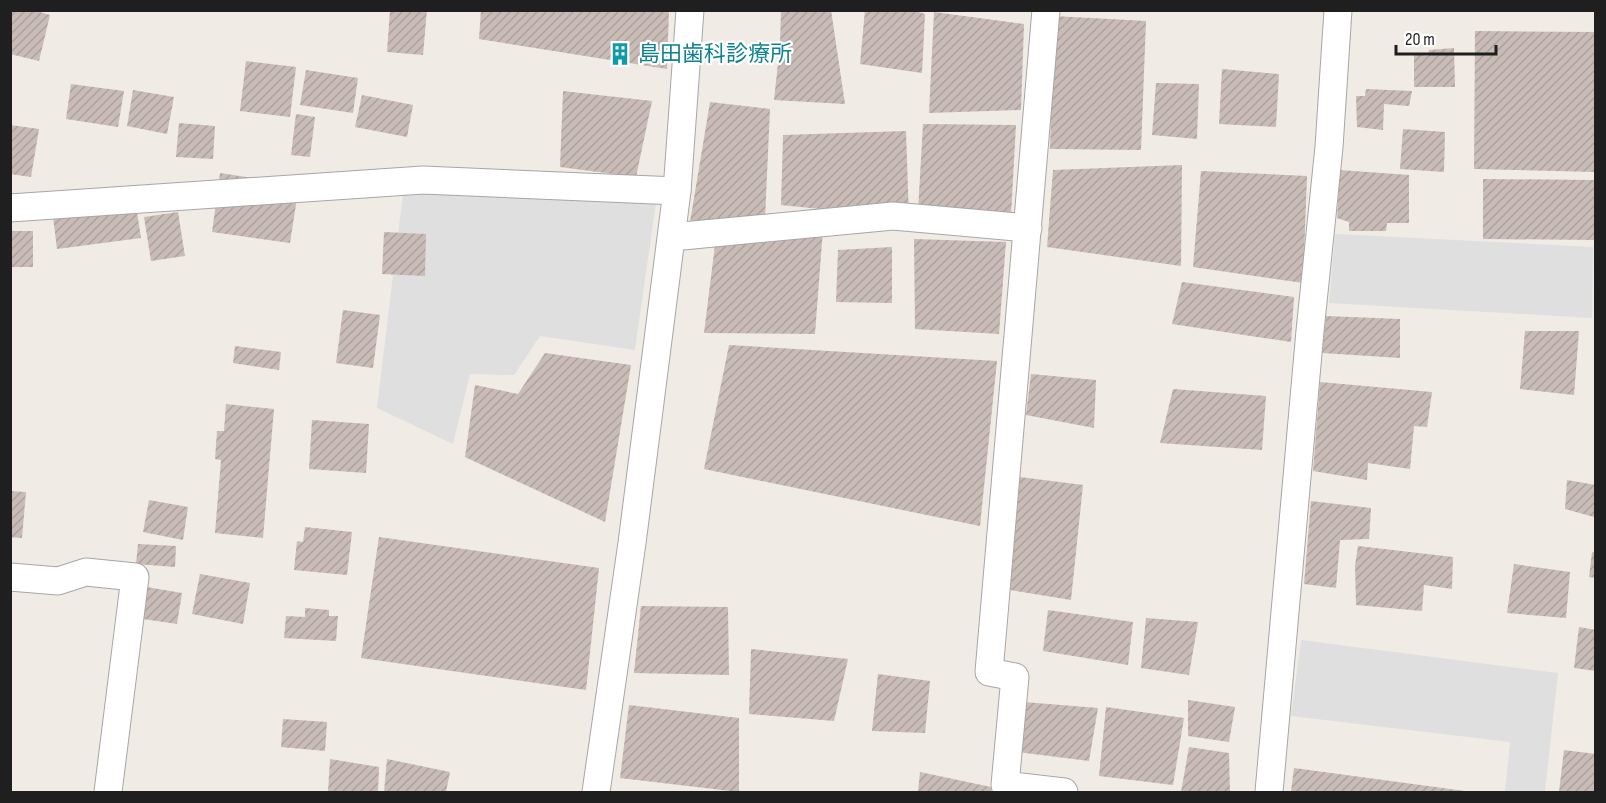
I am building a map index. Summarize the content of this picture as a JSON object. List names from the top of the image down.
{
  "places": {
    "building": ["島田歯科診療所"]
  },
  "scale_bar": "20 m"
}
